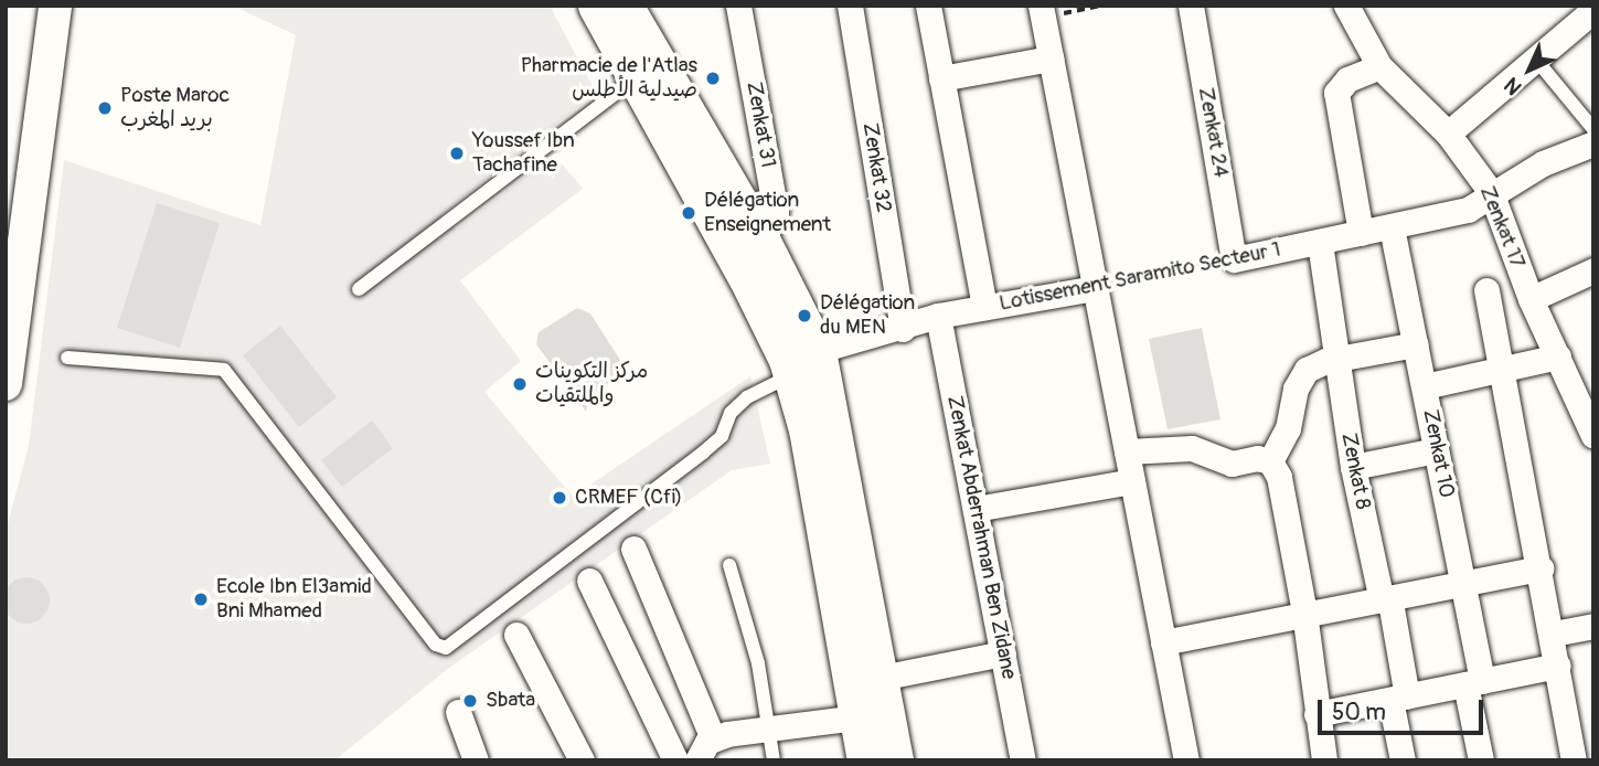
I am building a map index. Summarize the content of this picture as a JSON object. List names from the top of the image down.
{
  "streets": {
    "street": [
      "Zenkat 31",
      "Zenkat 24",
      "Zenkat 32",
      "Zenkat 17",
      "Lotissement Saramito Secteur 1",
      "Zenkat 10",
      "Zenkat 8",
      "Zenkat Abderrahman Ben Zidane"
    ]
  },
  "crossings": [
    ["Zenkat 24", "Lotissement Saramito Secteur 1"],
    ["Zenkat 32", "Lotissement Saramito Secteur 1"],
    ["Zenkat 17", "Lotissement Saramito Secteur 1"],
    ["Lotissement Saramito Secteur 1", "Zenkat 10"],
    ["Lotissement Saramito Secteur 1", "Zenkat 8"],
    ["Lotissement Saramito Secteur 1", "Zenkat Abderrahman Ben Zidane"]
  ],
  "places": [
    "Pharmacie de l'Atlas صيدلية الأطلس",
    "Poste Maroc بريد المغرب",
    "Youssef Ibn Tachafine",
    "Délégation Enseignement",
    "Délégation du MEN",
    "مركز التكوينات والملتقيات",
    "CRMEF (Cfi)",
    "Ecole Ibn El3amid Bni Mhamed",
    "Sbata"
  ],
  "scale_bar": "50 m",
  "north": "bottom left"
}
